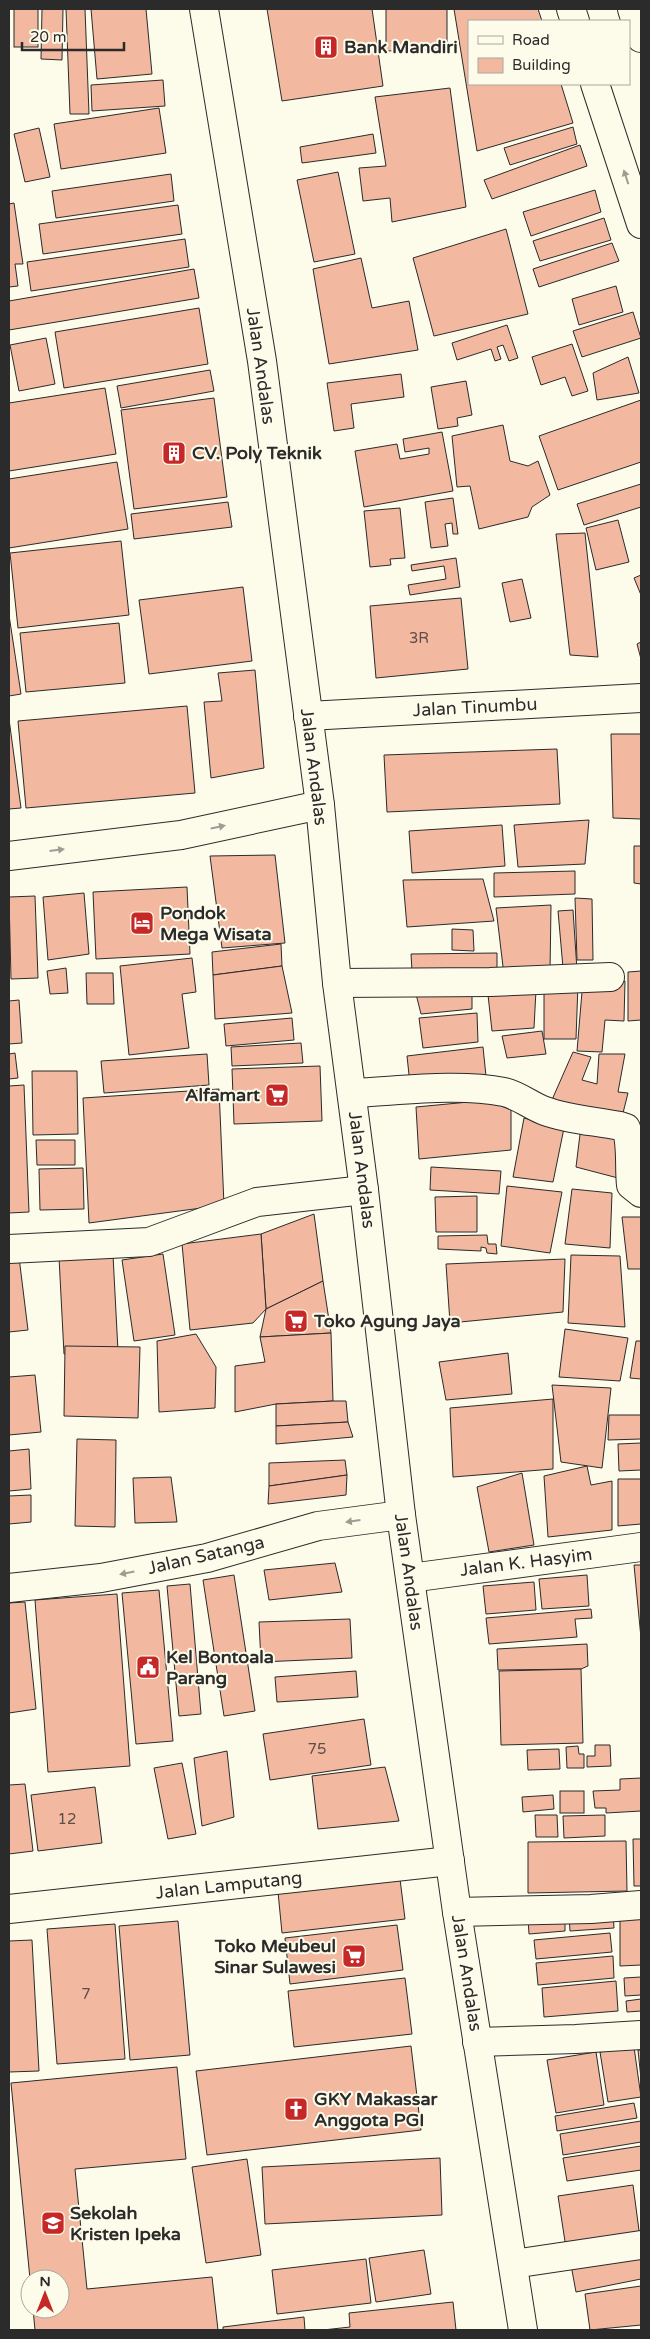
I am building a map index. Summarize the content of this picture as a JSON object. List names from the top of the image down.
{
  "streets": {
    "street": [
      "Jalan Andalas",
      "Jalan Tinumbu",
      "Jalan Satanga",
      "Jalan K. Hasyim",
      "Jalan Lamputang"
    ]
  },
  "crossings": [
    ["Jalan Andalas", "Jalan Tinumbu"],
    ["Jalan Andalas", "Jalan Satanga"],
    ["Jalan Andalas", "Jalan K. Hasyim"],
    ["Jalan Andalas", "Jalan Lamputang"]
  ],
  "one_way": ["Jalan Satanga"],
  "places": {
    "building": ["Bank Mandiri", "CV. Poly Teknik"],
    "hotel": ["Pondok Mega Wisata"],
    "supermarket": ["Alfamart", "Toko Agung Jaya", "Toko Meubeul Sinar Sulawesi"],
    "public building": ["Kel Bontoala Parang"],
    "church": ["GKY Makassar Anggota PGI"],
    "school or university": ["Sekolah Kristen Ipeka"]
  },
  "house_numbers": [
    "3R",
    "75",
    "12",
    "7"
  ],
  "legend": ["Road", "Building"],
  "scale_bar": "20 m",
  "north": "top"
}
